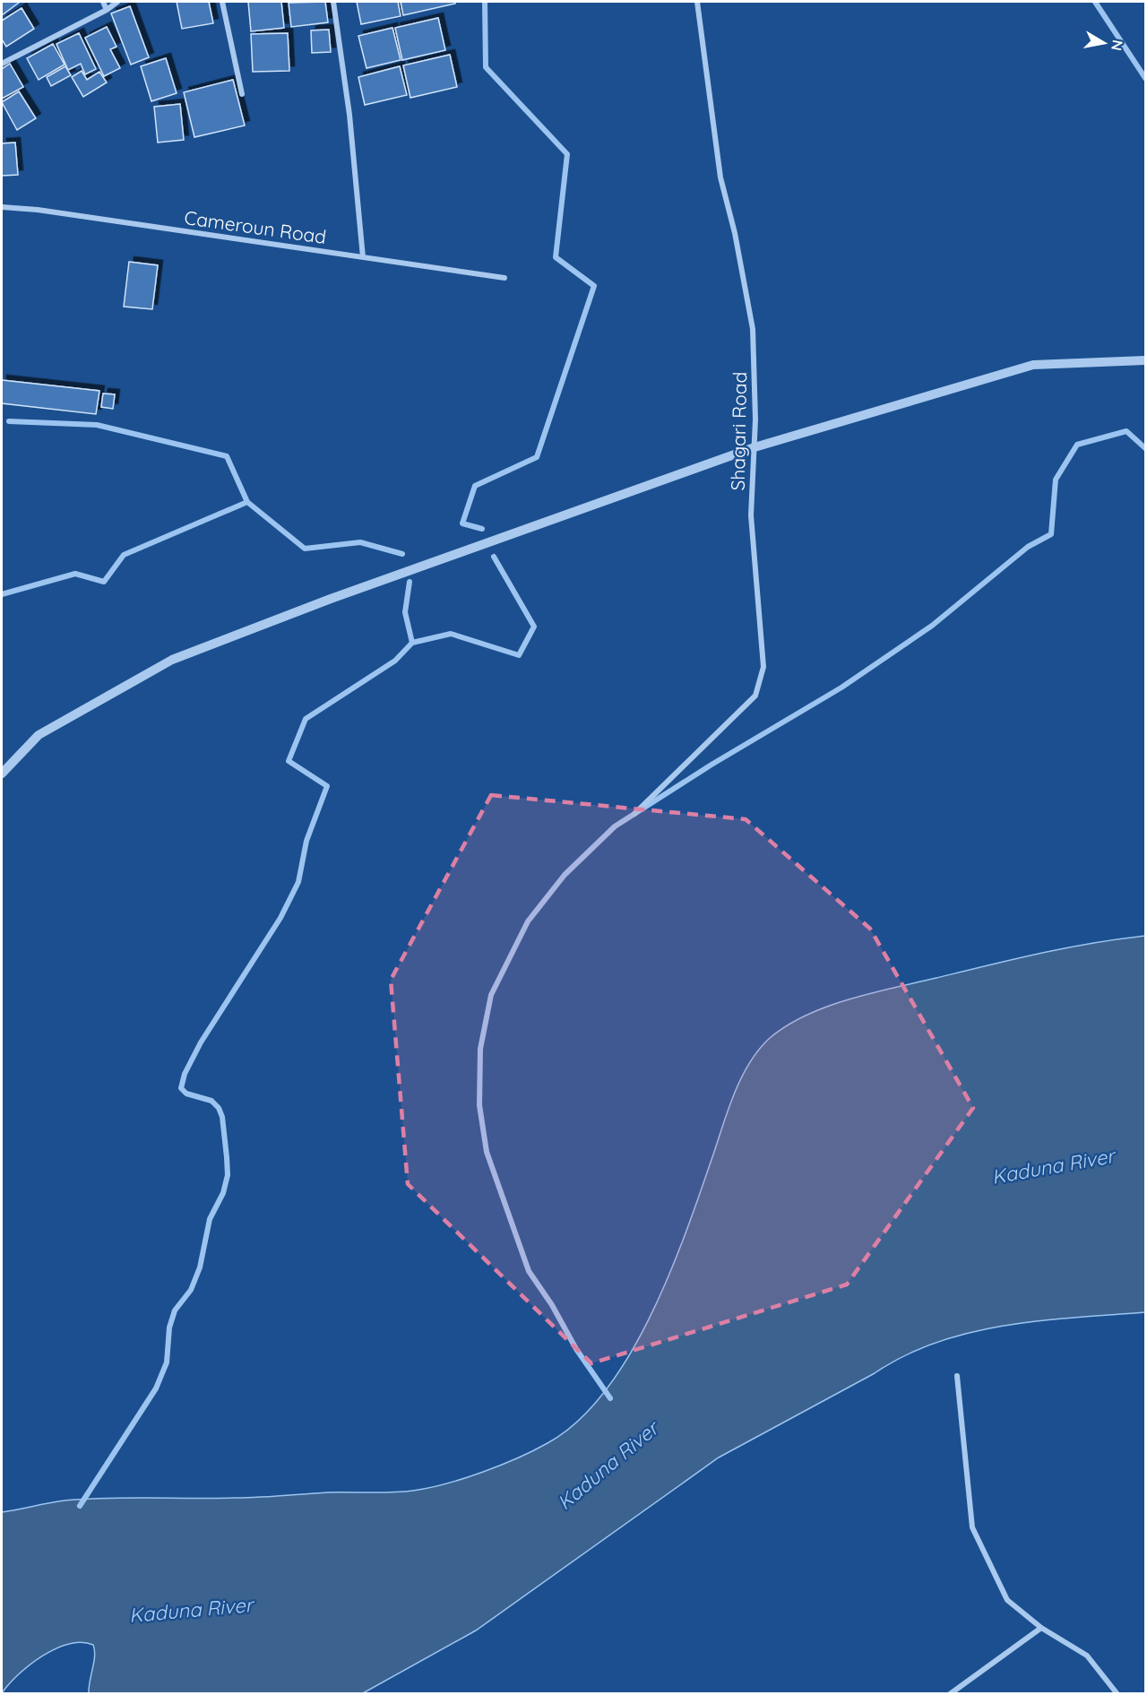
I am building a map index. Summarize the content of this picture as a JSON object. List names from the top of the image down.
{
  "streets": {
    "street": ["Cameroun Road", "Shagari Road"]
  },
  "water": ["Kaduna River"],
  "north": "right"
}
